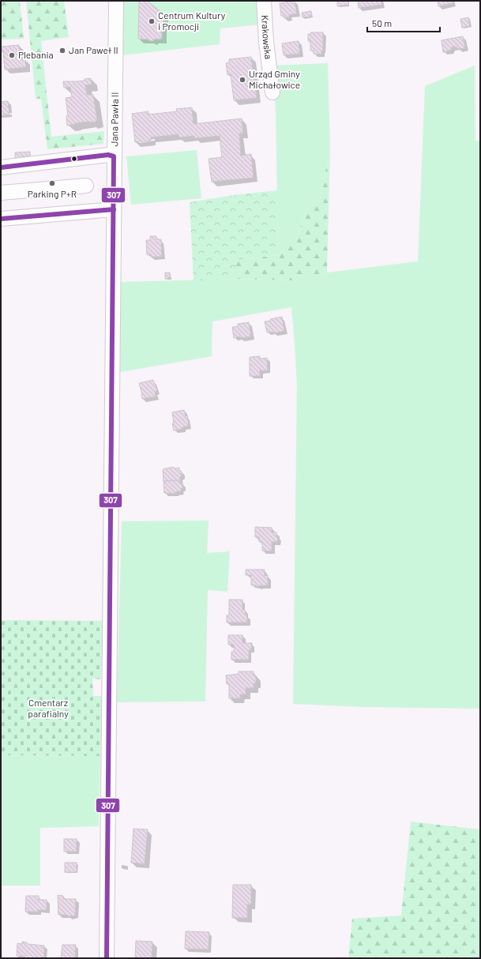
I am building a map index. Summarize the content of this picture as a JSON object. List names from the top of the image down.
{
  "streets": {
    "street": ["Krakowska", "Jana Pawła II"]
  },
  "parks": ["Cmentarz parafialny"],
  "places": [
    "Centrum Kultury i Promocji",
    "Jan Paweł II",
    "Plebania",
    "Urząd Gminy Michałowice",
    "Parking P+R"
  ],
  "lines": ["transit line 307"],
  "scale_bar": "50 m"
}
